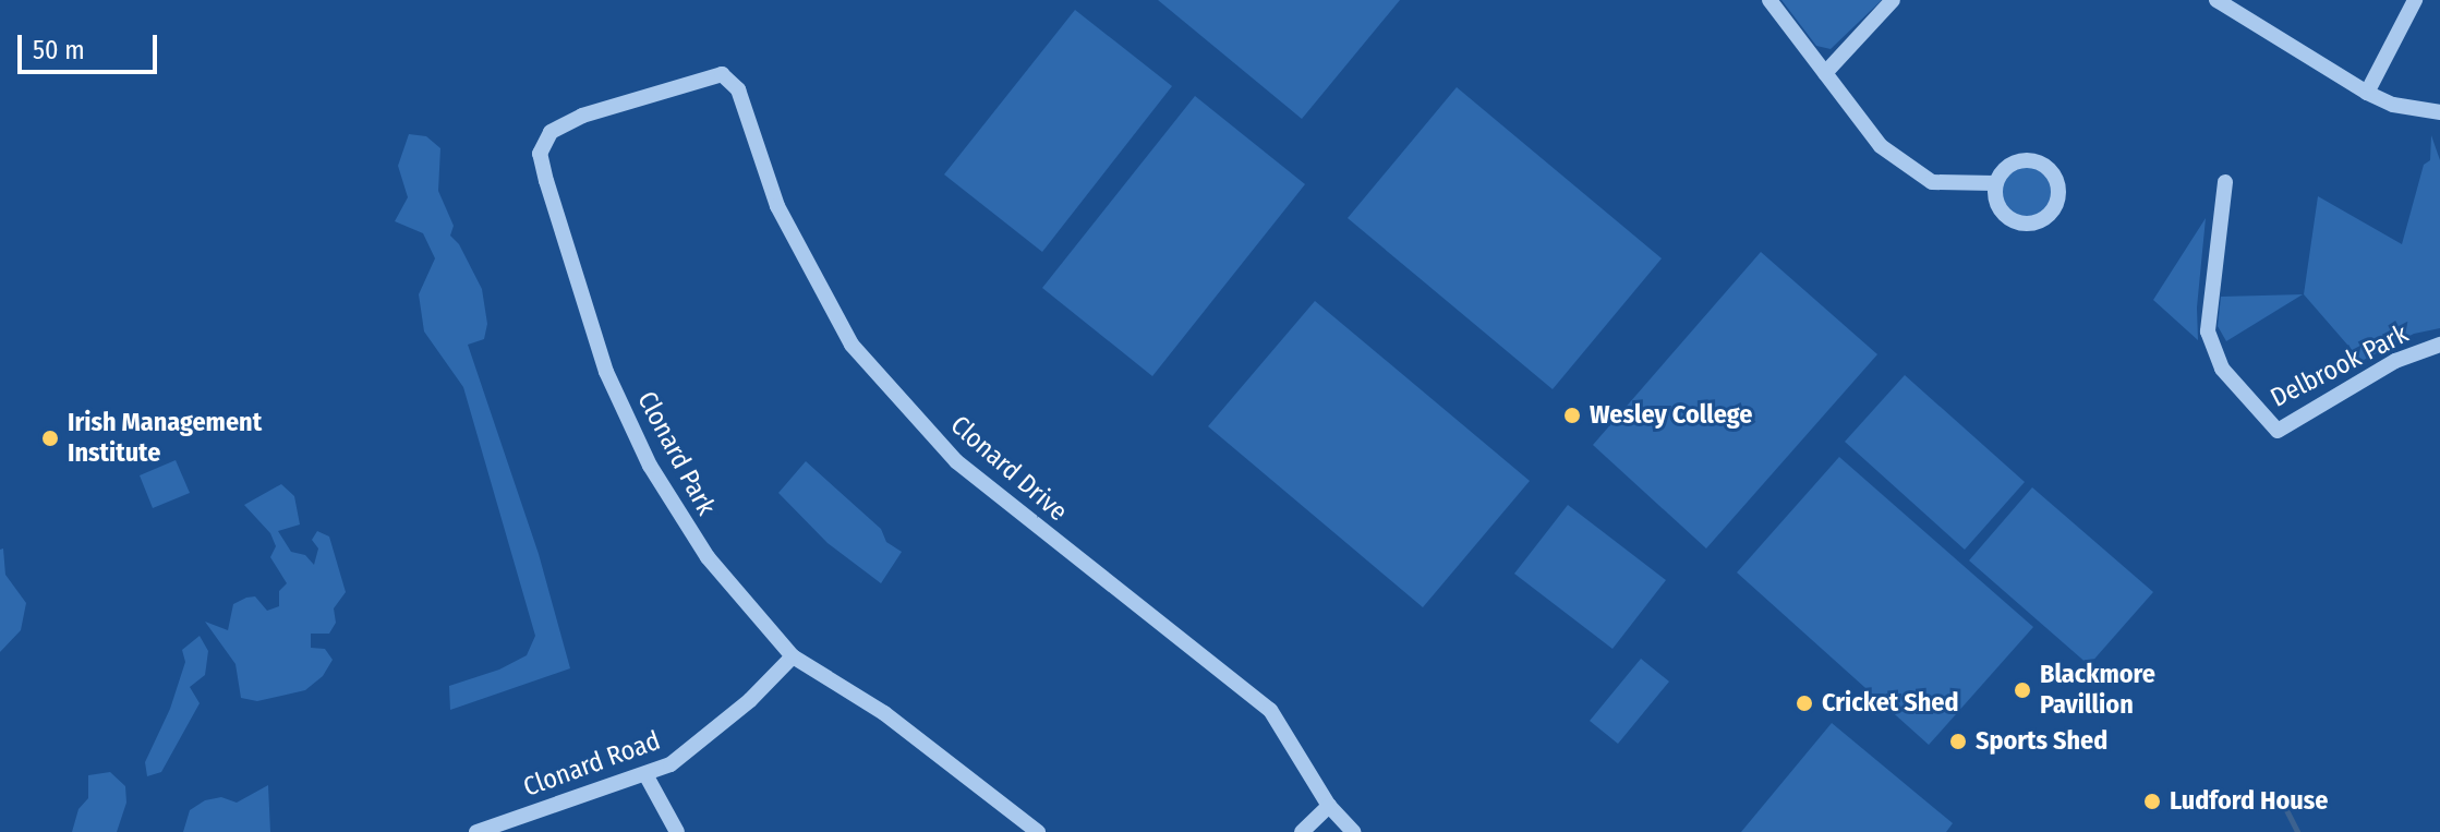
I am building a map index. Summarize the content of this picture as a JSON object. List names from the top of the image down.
{
  "streets": {
    "street": [
      "Delbrook Park",
      "Clonard Park",
      "Clonard Drive",
      "Clonard Road"
    ]
  },
  "crossings": [
    ["Clonard Park", "Clonard Drive"],
    ["Clonard Park", "Clonard Road"]
  ],
  "places": [
    "Wesley College",
    "Irish Management Institute",
    "Blackmore Pavillion",
    "Cricket Shed",
    "Sports Shed",
    "Ludford House"
  ],
  "scale_bar": "50 m"
}
